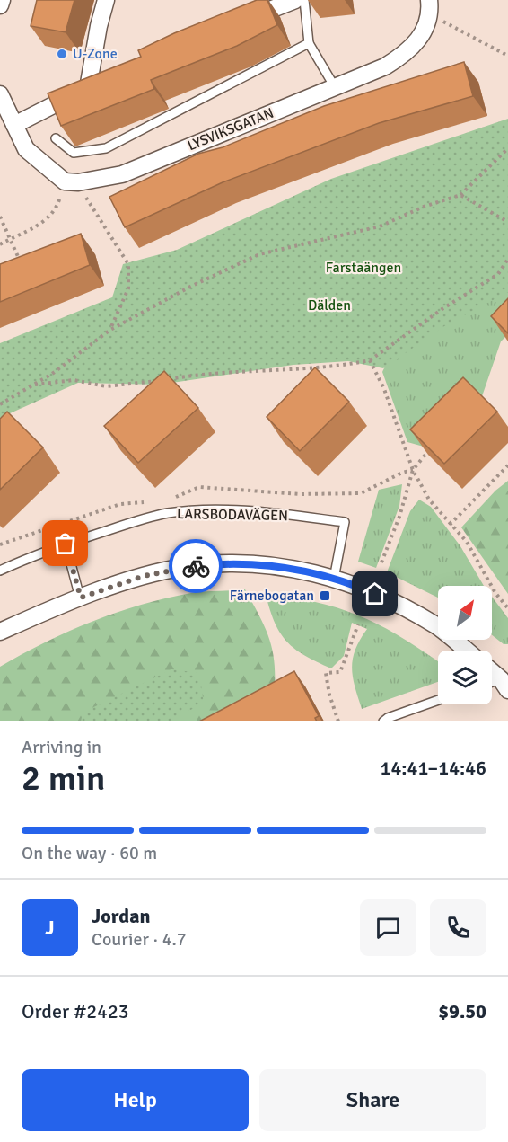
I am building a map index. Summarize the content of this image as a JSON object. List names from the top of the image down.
{
  "streets": {
    "street": ["LYSVIKSGATAN"],
    "lane": ["LARSBODAVÄGEN"]
  },
  "parks": ["Farstaängen", "Dälden"],
  "places": {
    "other": ["U-Zone"],
    "transit": ["Färnebogatan"]
  },
  "north": "top right",
  "page": {
    "heading": ["2 min", "Arriving in", "14:41–14:46"],
    "panel": [
      "Jordan",
      "Courier · 4.7",
      "Order #2423",
      "$9.50"
    ],
    "bar": "On the way · 60 m",
    "round": "J",
    "buttons": ["Help", "Share"]
  }
}
